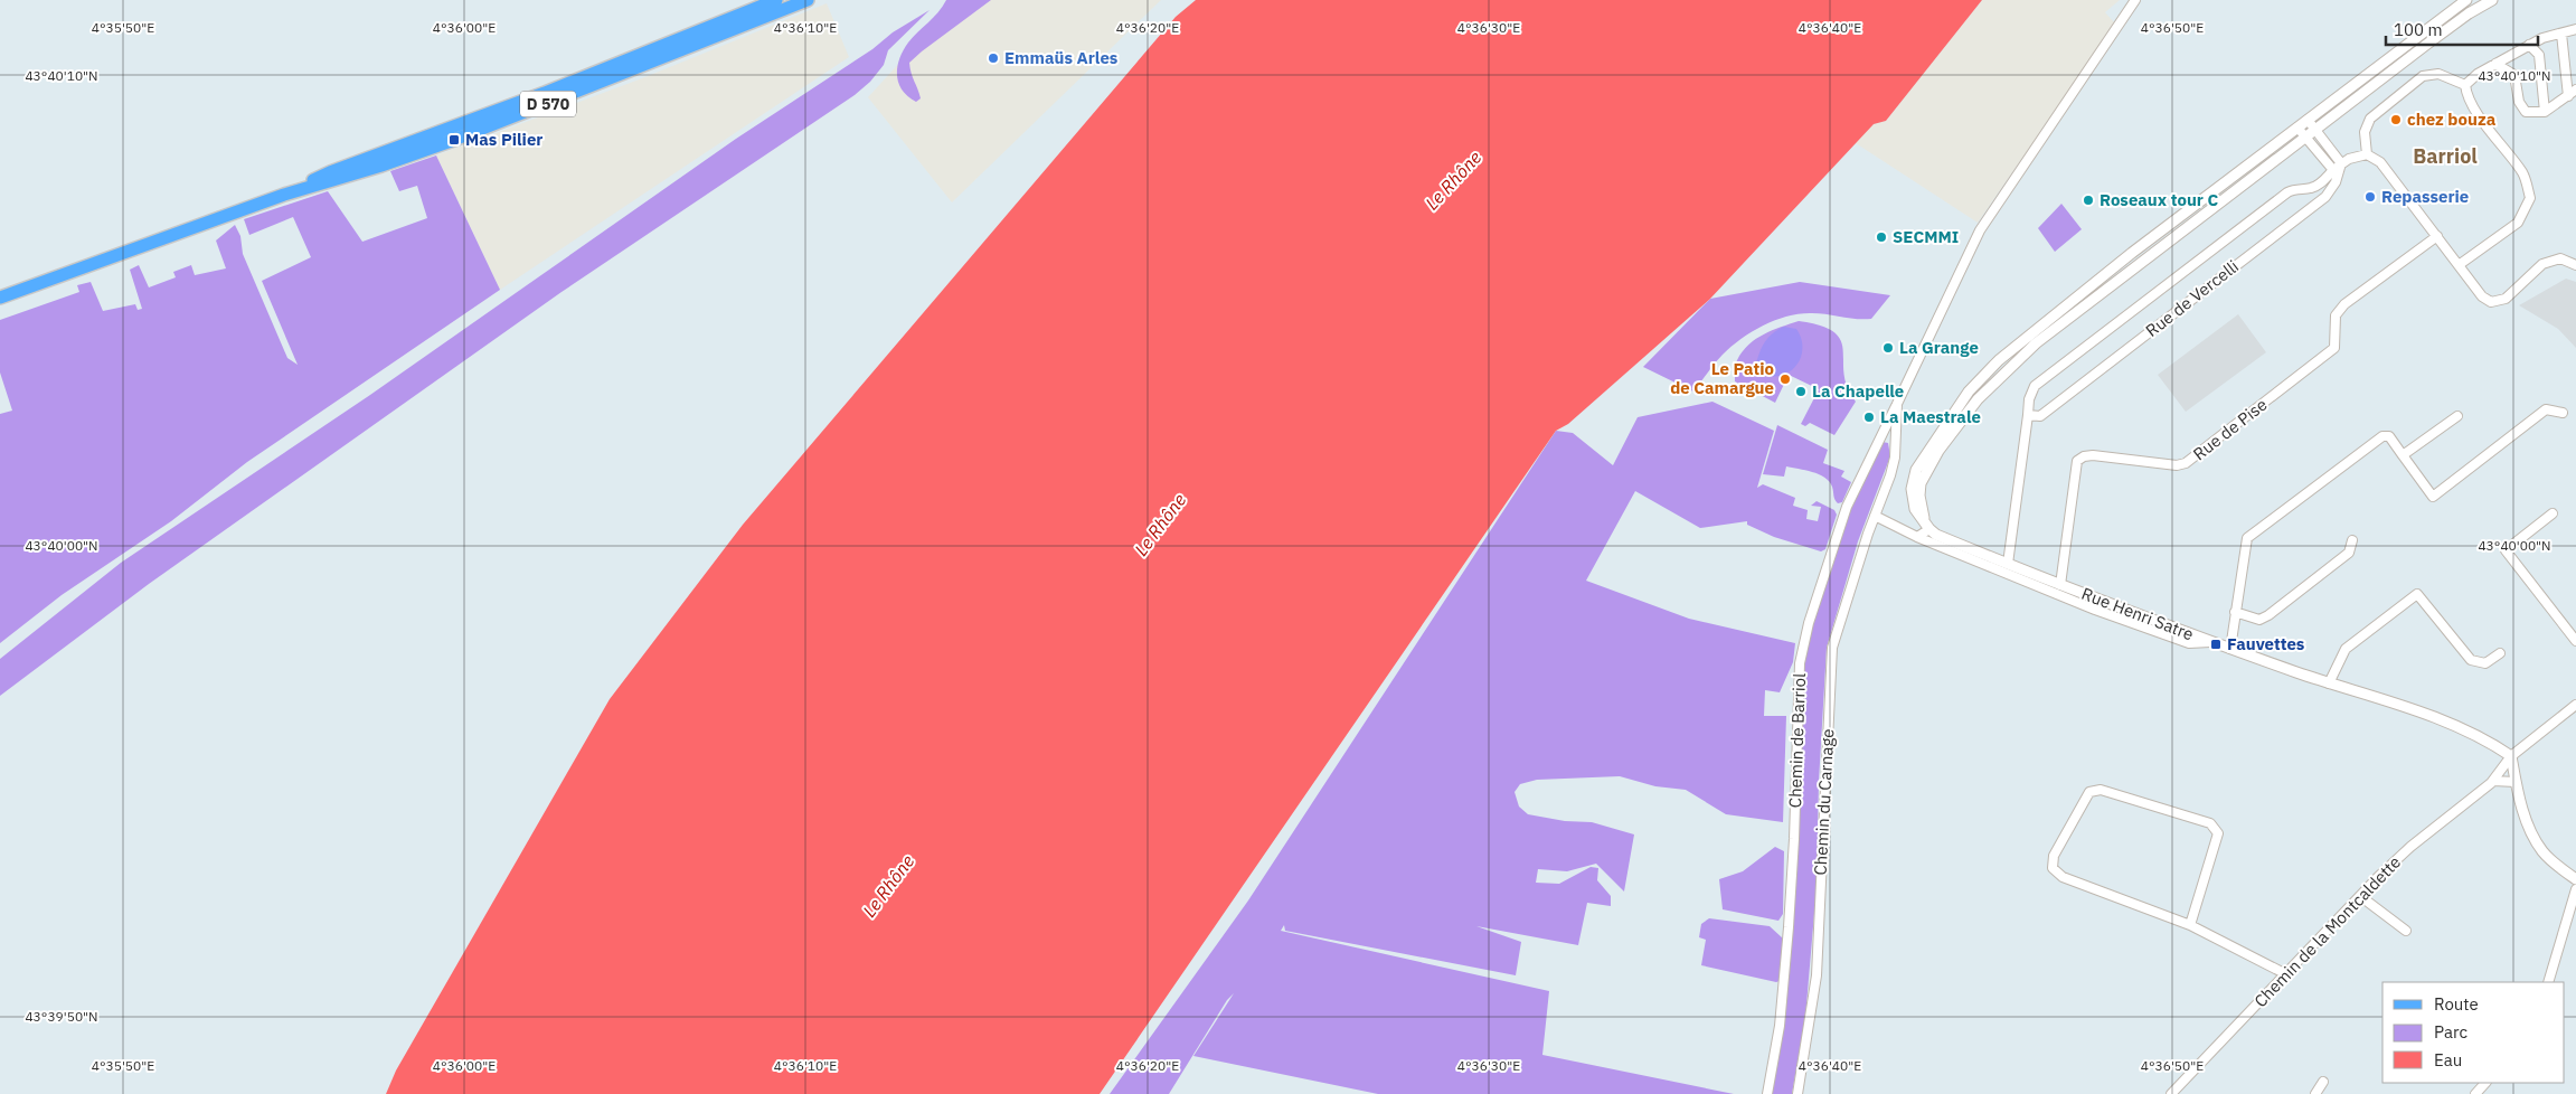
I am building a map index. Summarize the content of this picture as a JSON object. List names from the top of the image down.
{
  "streets": {
    "main road": ["D 570"],
    "street": [
      "Rue de Vercelli",
      "Rue de Pise",
      "Rue Henri Satre",
      "Chemin de Barriol",
      "Chemin du Carnage",
      "Chemin de la Montcaldette"
    ]
  },
  "crossings": [
    ["Rue de Vercelli", "Rue Henri Satre"],
    ["Rue de Pise", "Rue Henri Satre"],
    ["Rue Henri Satre", "Chemin de la Montcaldette"],
    ["Chemin de Barriol", "Chemin du Carnage"]
  ],
  "districts": ["Barriol"],
  "water": ["Le Rhône"],
  "places": {
    "other": [
      "Emmaüs Arles",
      "chez bouza",
      "Repasserie",
      "Roseaux tour C",
      "SECMMI",
      "La Grange",
      "Le Patio de Camargue",
      "La Chapelle",
      "La Maestrale"
    ],
    "transit": ["Mas Pilier", "Fauvettes"]
  },
  "legend": ["Route", "Parc", "Eau"],
  "scale_bar": "100 m",
  "coordinates": [
    "4°35'50\"E",
    "4°36'00\"E",
    "4°36'10\"E",
    "4°36'20\"E",
    "4°36'30\"E",
    "4°36'40\"E",
    "4°36'50\"E",
    "43°40'10\"N",
    "43°40'00\"N",
    "43°39'50\"N"
  ]
}
